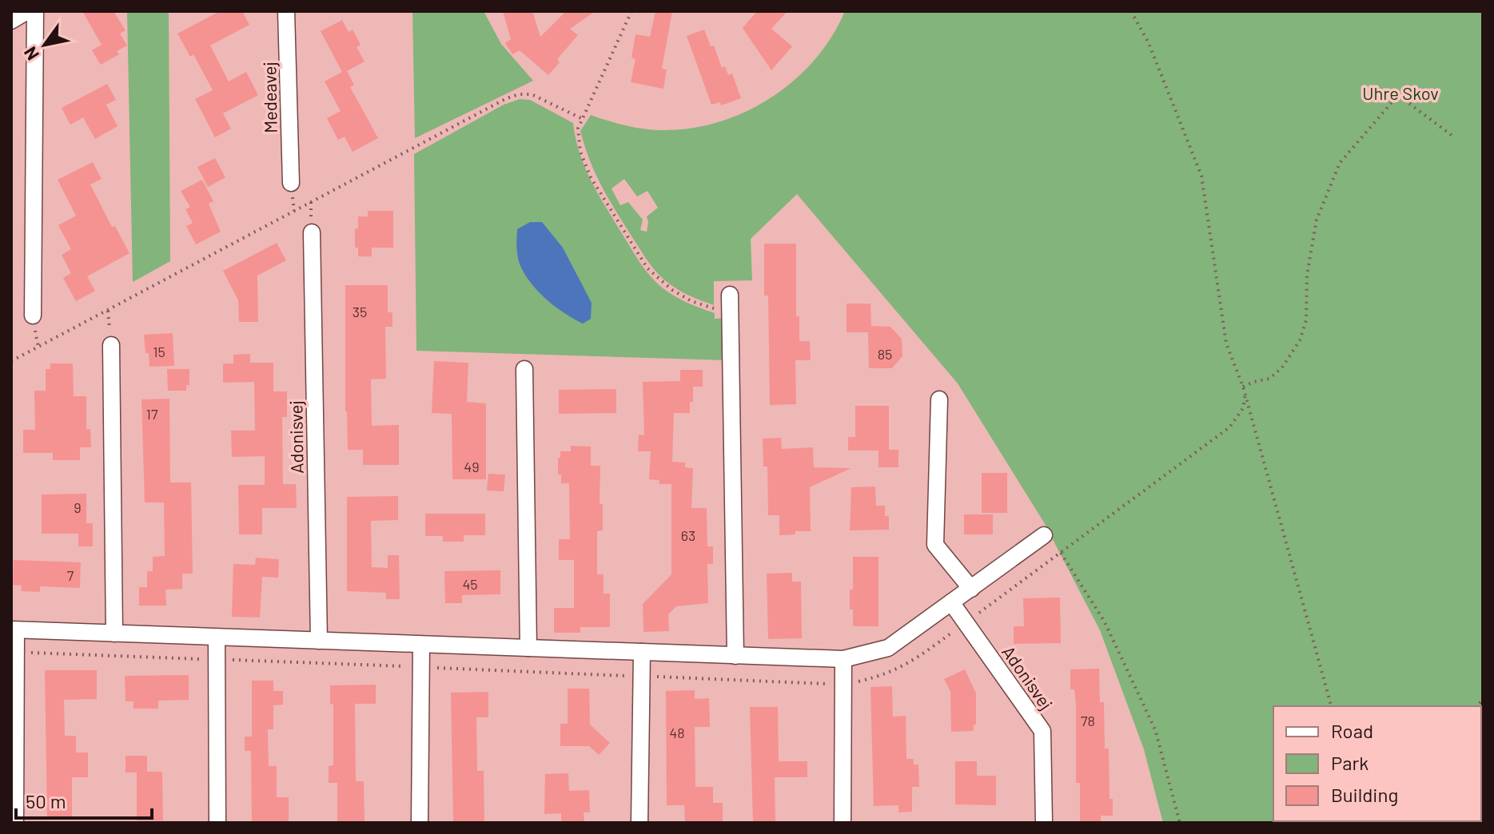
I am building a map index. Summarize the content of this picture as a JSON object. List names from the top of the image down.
{
  "streets": {
    "street": ["Medeavej", "Adonisvej"]
  },
  "parks": ["Uhre Skov"],
  "house_numbers": [
    "35",
    "15",
    "85",
    "17",
    "49",
    "9",
    "63",
    "7",
    "45",
    "78",
    "48"
  ],
  "legend": ["Road", "Park", "Building"],
  "scale_bar": "50 m",
  "north": "bottom left"
}
